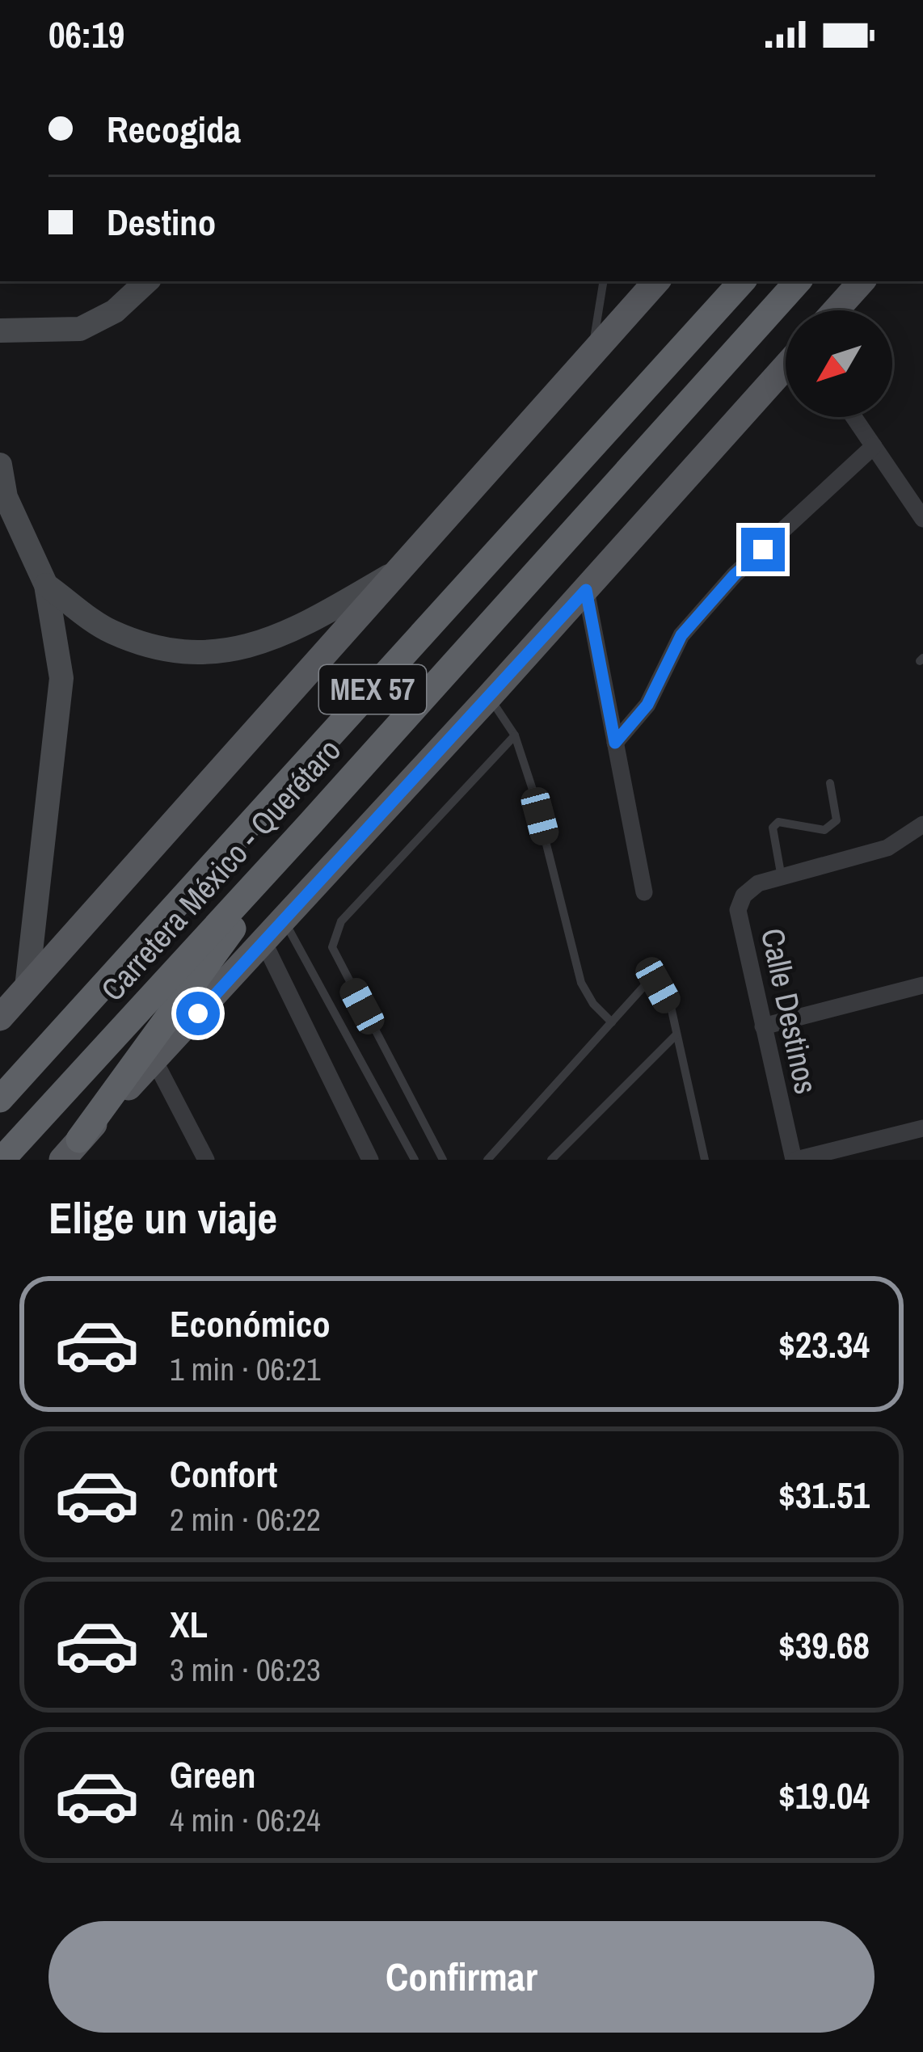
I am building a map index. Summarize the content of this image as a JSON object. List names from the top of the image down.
{
  "streets": {
    "highway": ["MEX 57", "Carretera México - Querétaro"],
    "street": ["Calle Destinos"]
  },
  "north": "bottom left",
  "page": {
    "status": "06:19",
    "banner": ["Recogida", "Destino"],
    "heading": "Elige un viaje",
    "list": [
      {
        "name": "Económico",
        "note": "1 min · 06:21",
        "value": "$23.34"
      },
      {
        "name": "Confort",
        "note": "2 min · 06:22",
        "value": "$31.51"
      },
      {
        "name": "XL",
        "note": "3 min · 06:23",
        "value": "$39.68"
      },
      {
        "name": "Green",
        "note": "4 min · 06:24",
        "value": "$19.04"
      }
    ],
    "buttons": "Confirmar"
  }
}
